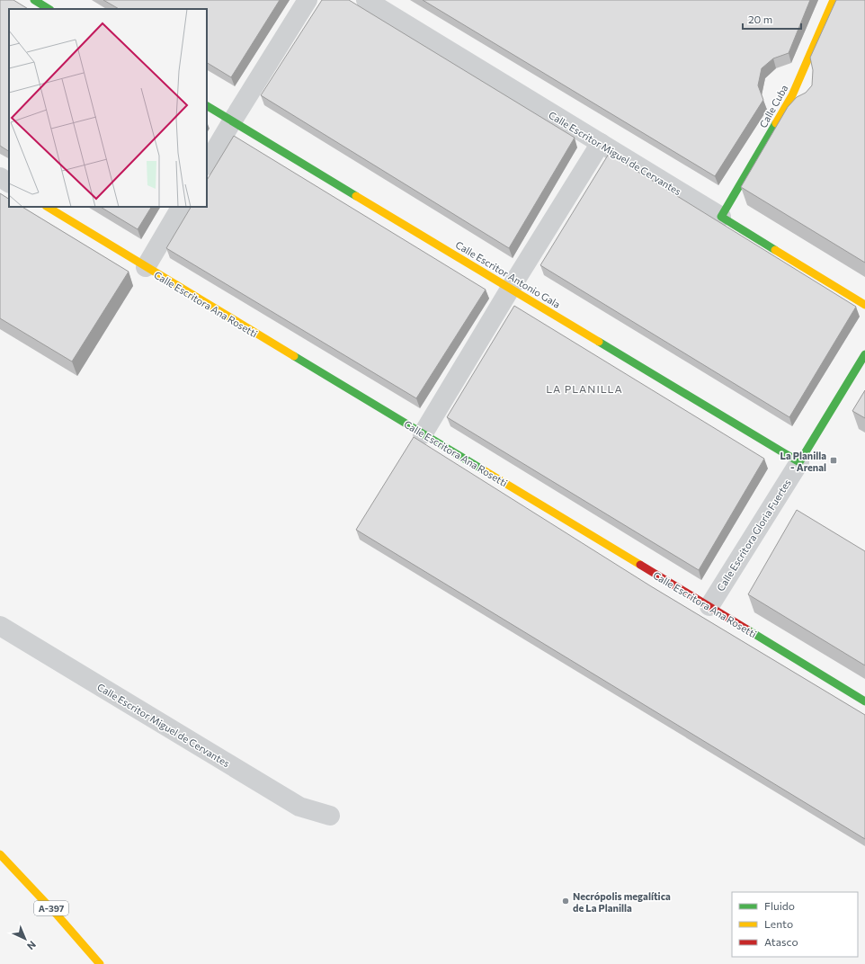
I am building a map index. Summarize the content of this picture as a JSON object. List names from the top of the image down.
{
  "streets": {
    "street": [
      "Calle Cuba",
      "Calle Escritor Miguel de Cervantes",
      "Calle Escritor Antonio Gala",
      "Calle Escritora Ana Rosetti",
      "Calle Escritora Gloria Fuertes",
      "A-397"
    ]
  },
  "crossings": [
    ["Calle Cuba", "Calle Escritor Miguel de Cervantes"],
    ["Calle Escritor Antonio Gala", "Calle Escritora Gloria Fuertes"],
    ["Calle Escritora Ana Rosetti", "Calle Escritora Gloria Fuertes"]
  ],
  "districts": ["LA PLANILLA"],
  "places": {
    "transit": ["La Planilla - Arenal"],
    "other": ["Necrópolis megalítica de La Planilla"]
  },
  "legend": ["Fluido", "Lento", "Atasco"],
  "scale_bar": "20 m",
  "north": "bottom right"
}
